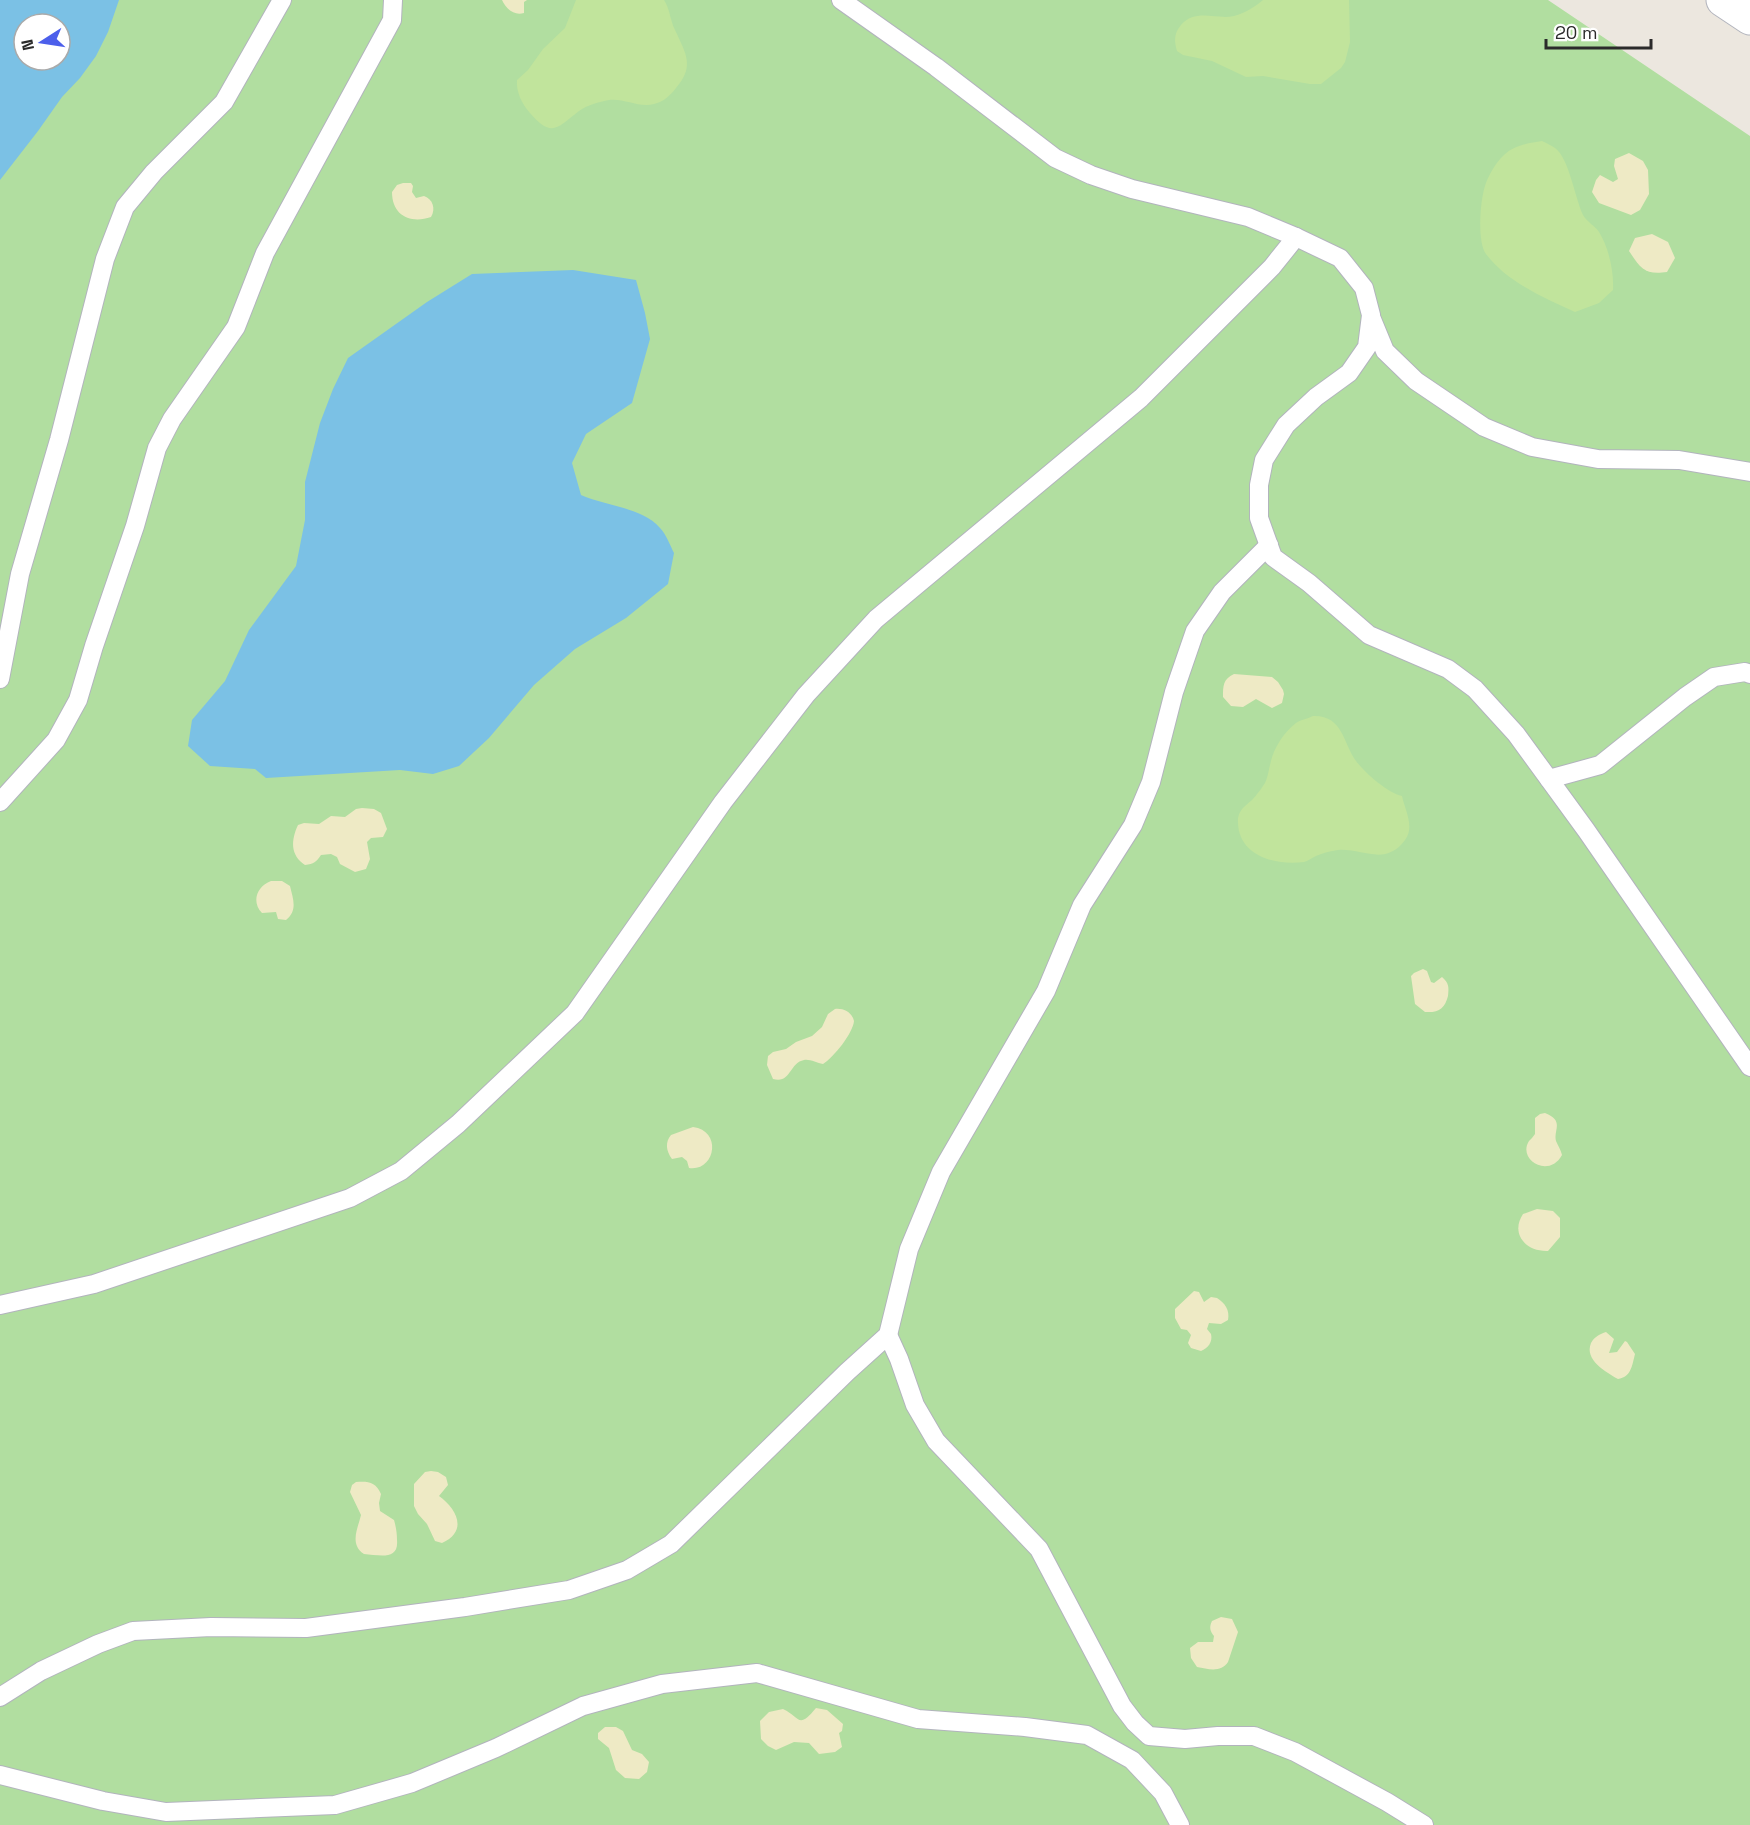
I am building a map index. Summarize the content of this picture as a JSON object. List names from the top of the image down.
{
  "scale_bar": "20 m",
  "north": "left"
}
